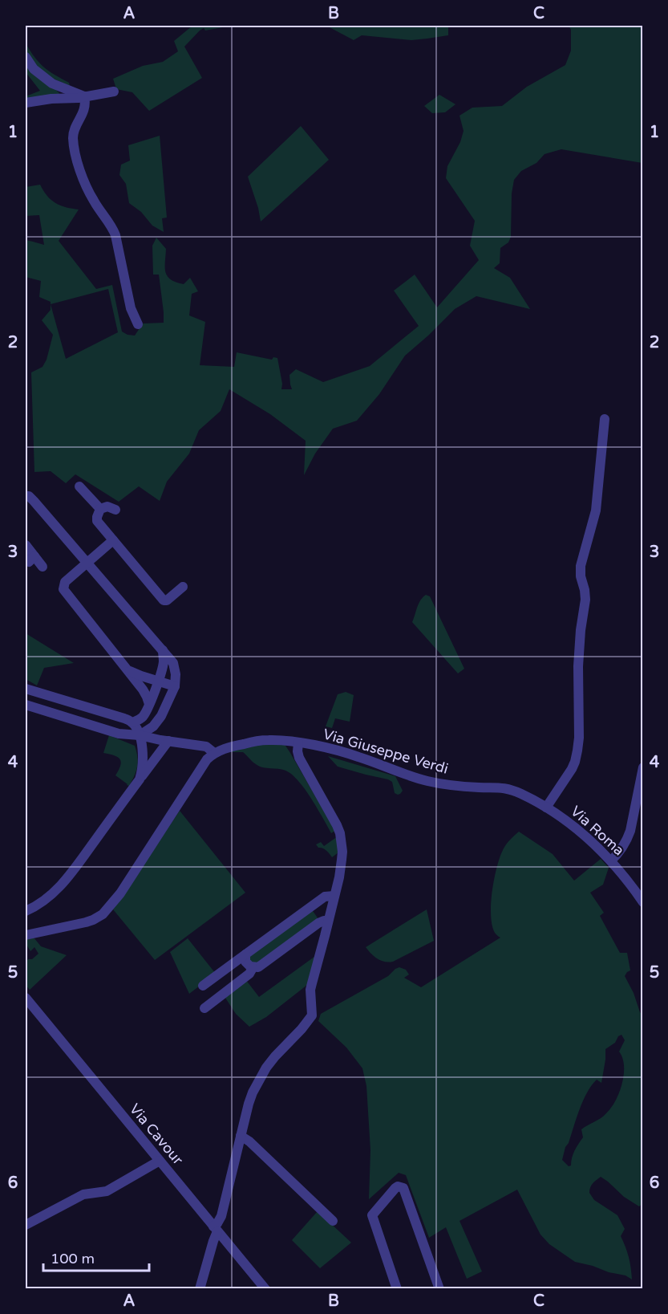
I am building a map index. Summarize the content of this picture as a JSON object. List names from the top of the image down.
{
  "streets": {
    "street": ["Via Giuseppe Verdi", "Via Roma", "Via Cavour"]
  },
  "crossings": [
    ["Via Giuseppe Verdi", "Via Roma"]
  ],
  "scale_bar": "100 m",
  "grid": {
    "columns": ["A", "B", "C"],
    "rows": [
      "1",
      "2",
      "3",
      "4",
      "5",
      "6"
    ]
  }
}
